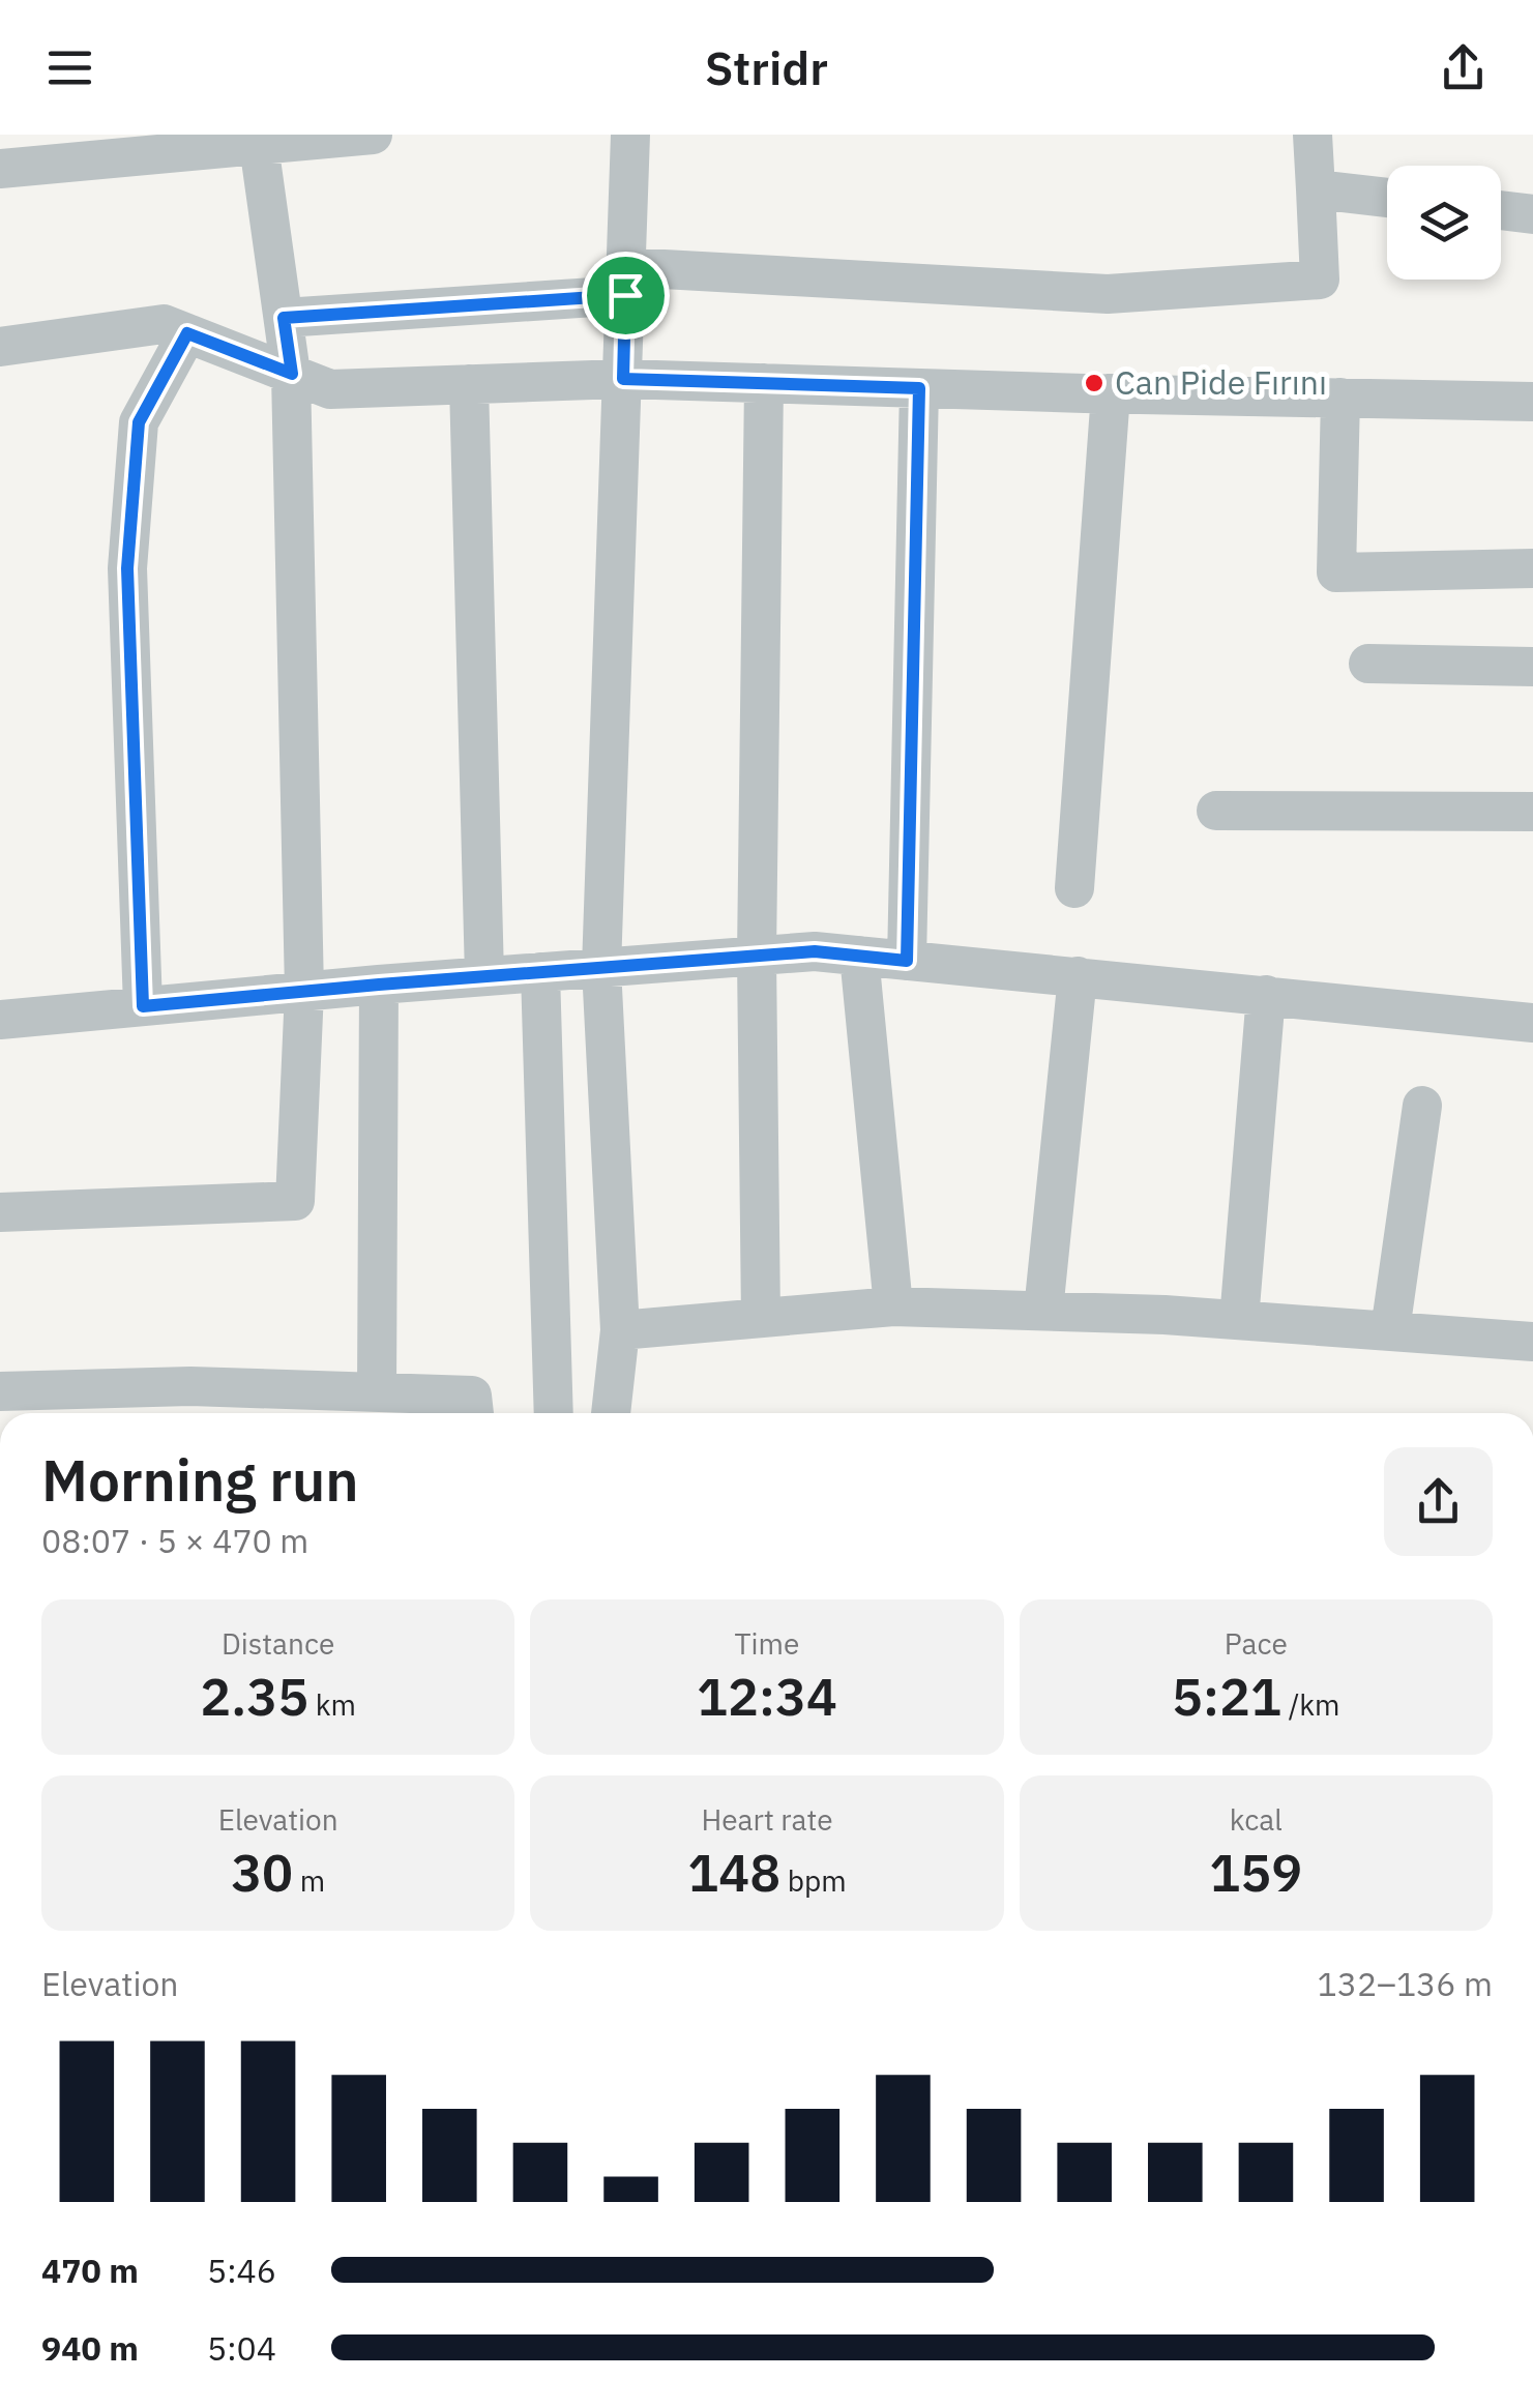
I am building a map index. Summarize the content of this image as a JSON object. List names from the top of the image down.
{
  "places": ["Can Pide Fırını"],
  "page": {
    "header": "Stridr",
    "heading": ["Morning run", "08:07 · 5 × 470 m"],
    "stats": [
      ["Distance", "2.35 km"],
      ["Time", "12:34"],
      ["Pace", "5:21 /km"],
      ["Elevation", "30 m"],
      ["Heart rate", "148 bpm"],
      ["kcal", "159"]
    ],
    "chart": ["Elevation", "132–136 m"],
    "list": [
      {
        "name": "470 m",
        "note": "5:46"
      },
      {
        "name": "940 m",
        "note": "5:04"
      }
    ]
  }
}
